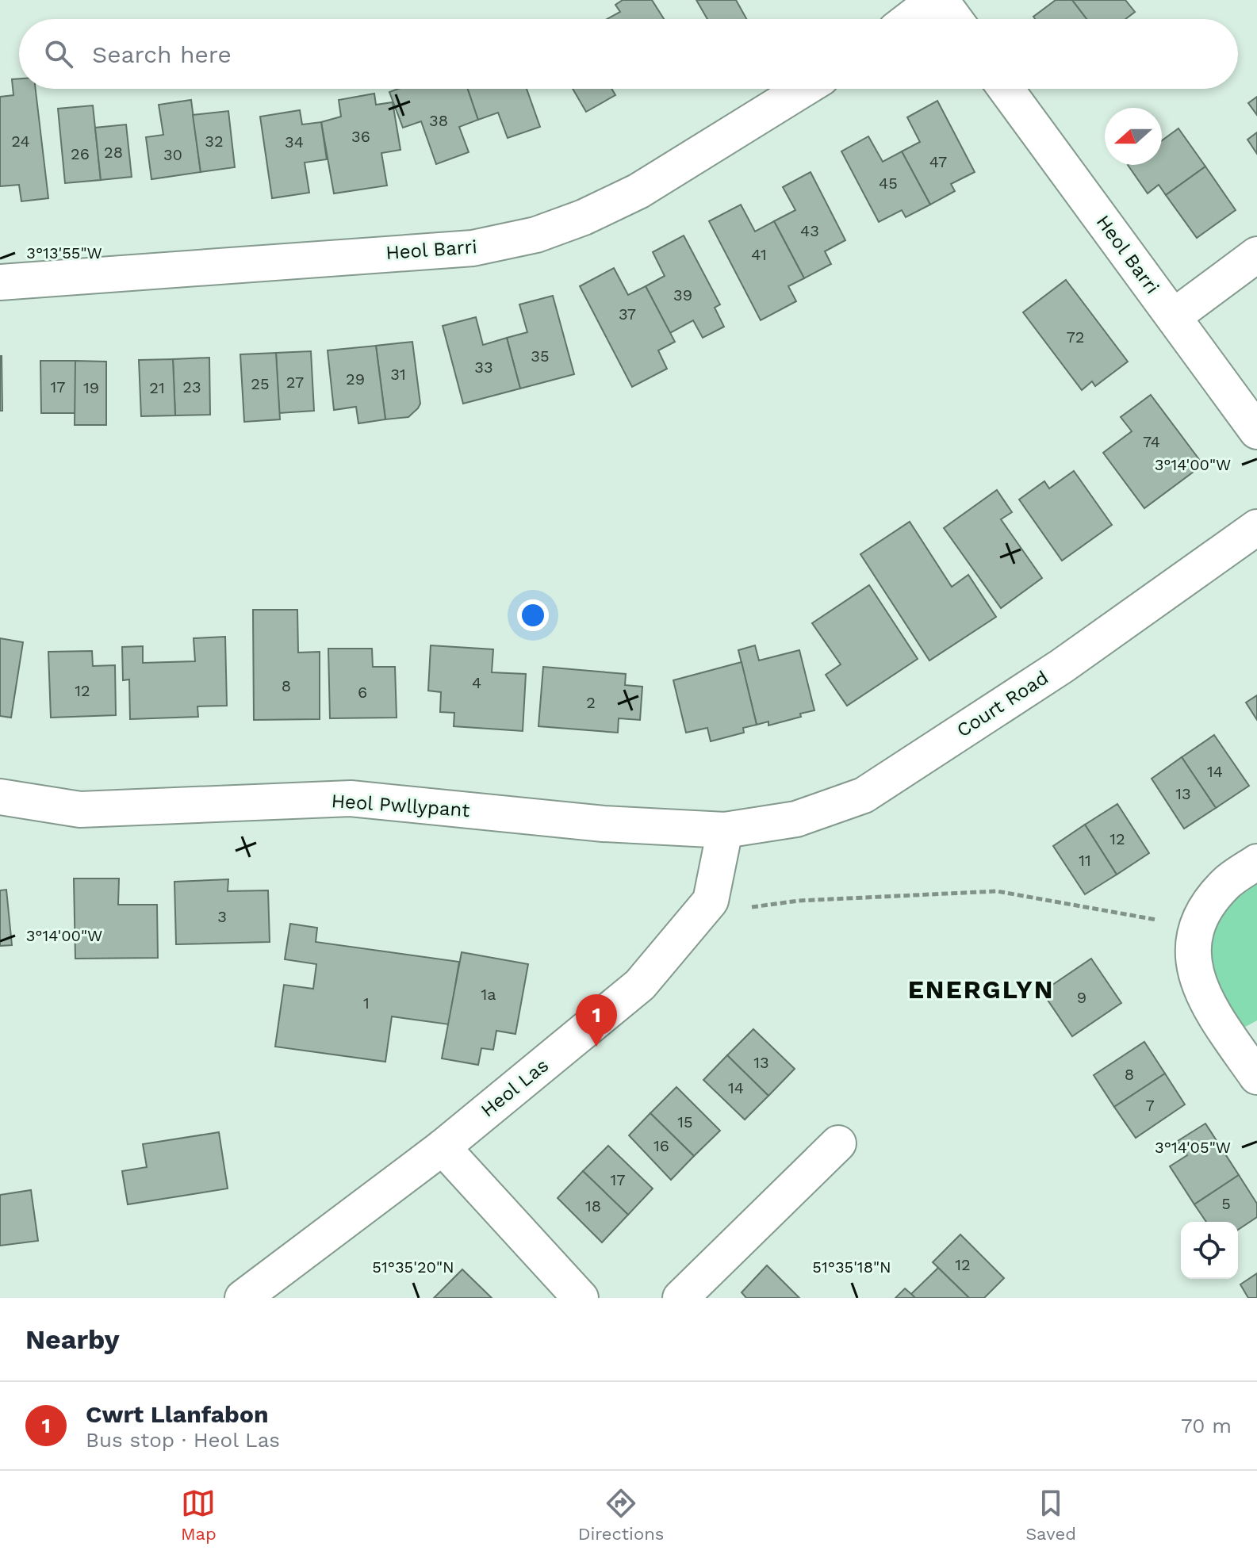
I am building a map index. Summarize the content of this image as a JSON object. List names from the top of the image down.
{
  "streets": {
    "street": [
      "Heol Barri",
      "Court Road",
      "Heol Pwllypant",
      "Heol Las"
    ]
  },
  "crossings": [
    ["Court Road", "Heol Pwllypant"],
    ["Court Road", "Heol Las"],
    ["Heol Pwllypant", "Heol Las"]
  ],
  "districts": ["ENERGLYN"],
  "house_numbers": [
    "38",
    "36",
    "24",
    "32",
    "34",
    "28",
    "26",
    "30",
    "47",
    "45",
    "43",
    "41",
    "39",
    "37",
    "72",
    "35",
    "33",
    "31",
    "29",
    "27",
    "25",
    "17",
    "23",
    "19",
    "21",
    "74",
    "4",
    "8",
    "12",
    "6",
    "2",
    "14",
    "13",
    "12",
    "11",
    "3",
    "1a",
    "9",
    "1",
    "13",
    "8",
    "14",
    "7",
    "15",
    "16",
    "17",
    "5",
    "18",
    "12"
  ],
  "north": "left",
  "page": {
    "search": "Search here",
    "pins": "1",
    "heading": "Nearby",
    "list": [
      {
        "mark": "1",
        "name": "Cwrt Llanfabon",
        "note": "Bus stop · Heol Las",
        "value": "70 m"
      }
    ],
    "nav": ["Map", "Directions", "Saved"]
  },
  "coordinates": [
    "3°13'55\"W",
    "3°14'00\"W",
    "3°14'05\"W",
    "51°35'20\"N",
    "51°35'18\"N"
  ]
}
